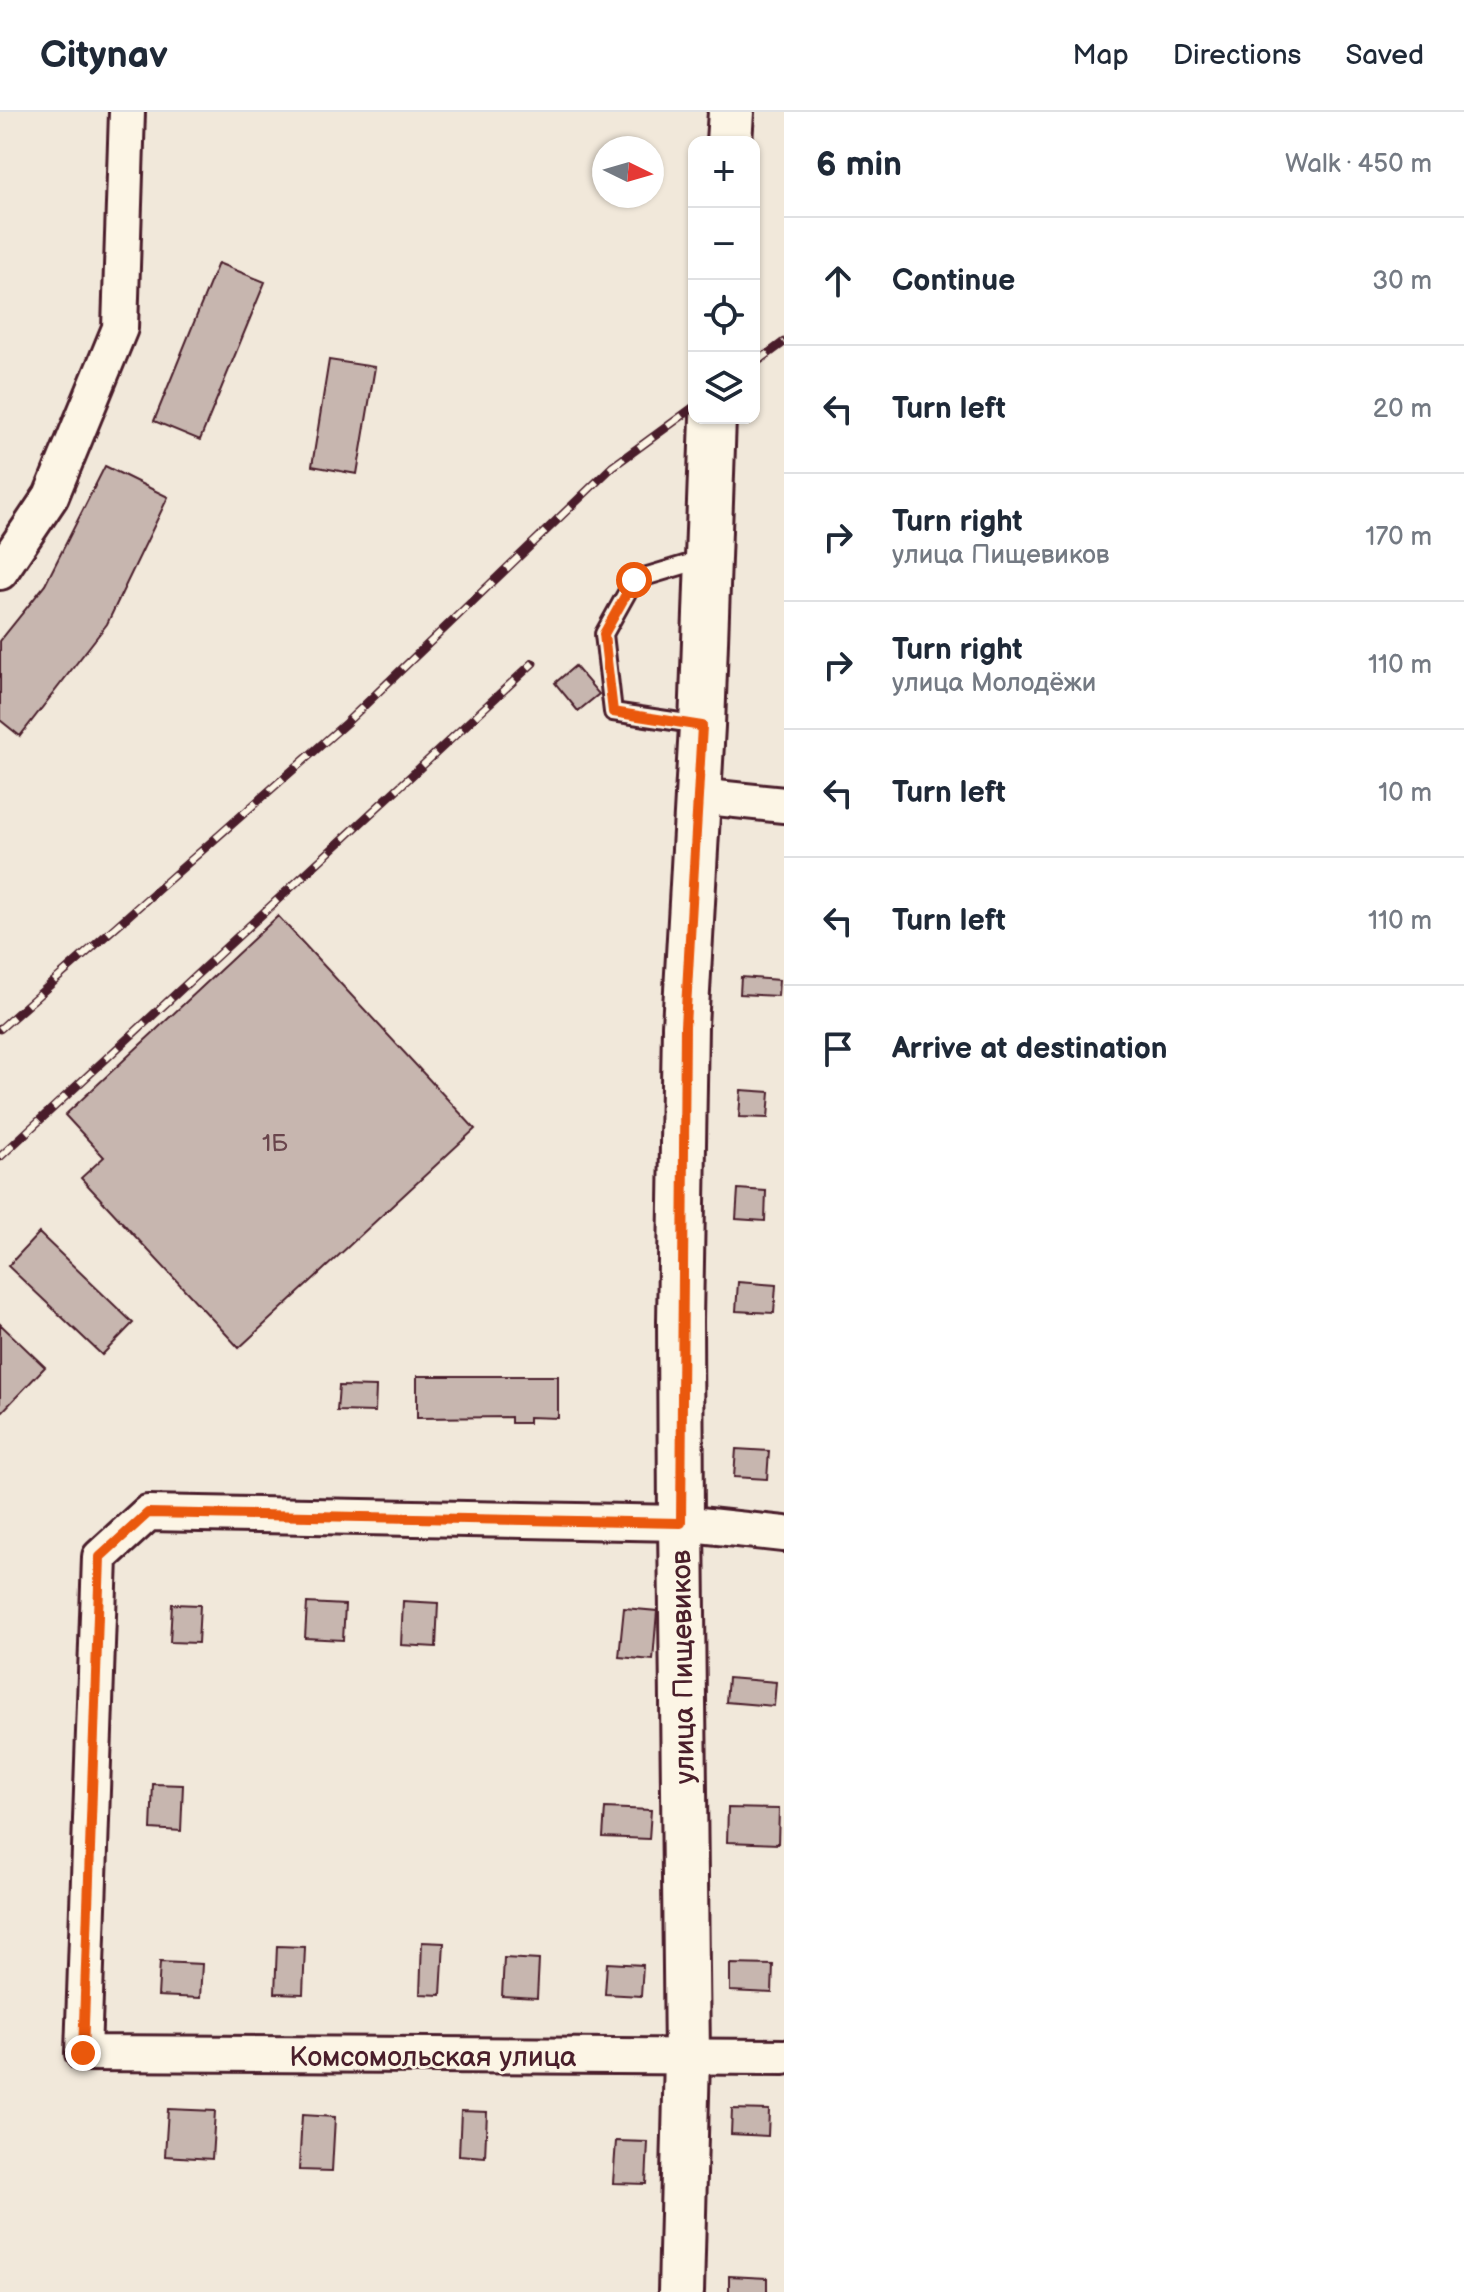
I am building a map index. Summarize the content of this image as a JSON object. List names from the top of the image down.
{
  "streets": {
    "main road": ["улица Пищевиков"],
    "street": ["Комсомольская улица"]
  },
  "crossings": [
    ["улица Пищевиков", "Комсомольская улица"]
  ],
  "house_numbers": ["1Б"],
  "north": "right",
  "page": {
    "header": "Citynav",
    "nav": ["Map", "Directions", "Saved"],
    "heading": ["6 min", "Walk · 450 m"],
    "map_buttons": ["+", "−"],
    "list": [
      ["Continue", "30 m"],
      ["Turn left", "20 m"],
      ["Turn right", "улица Пищевиков", "170 m"],
      ["Turn right", "улица Молодёжи", "110 m"],
      ["Turn left", "10 m"],
      ["Turn left", "110 m"],
      "Arrive at destination"
    ]
  }
}
